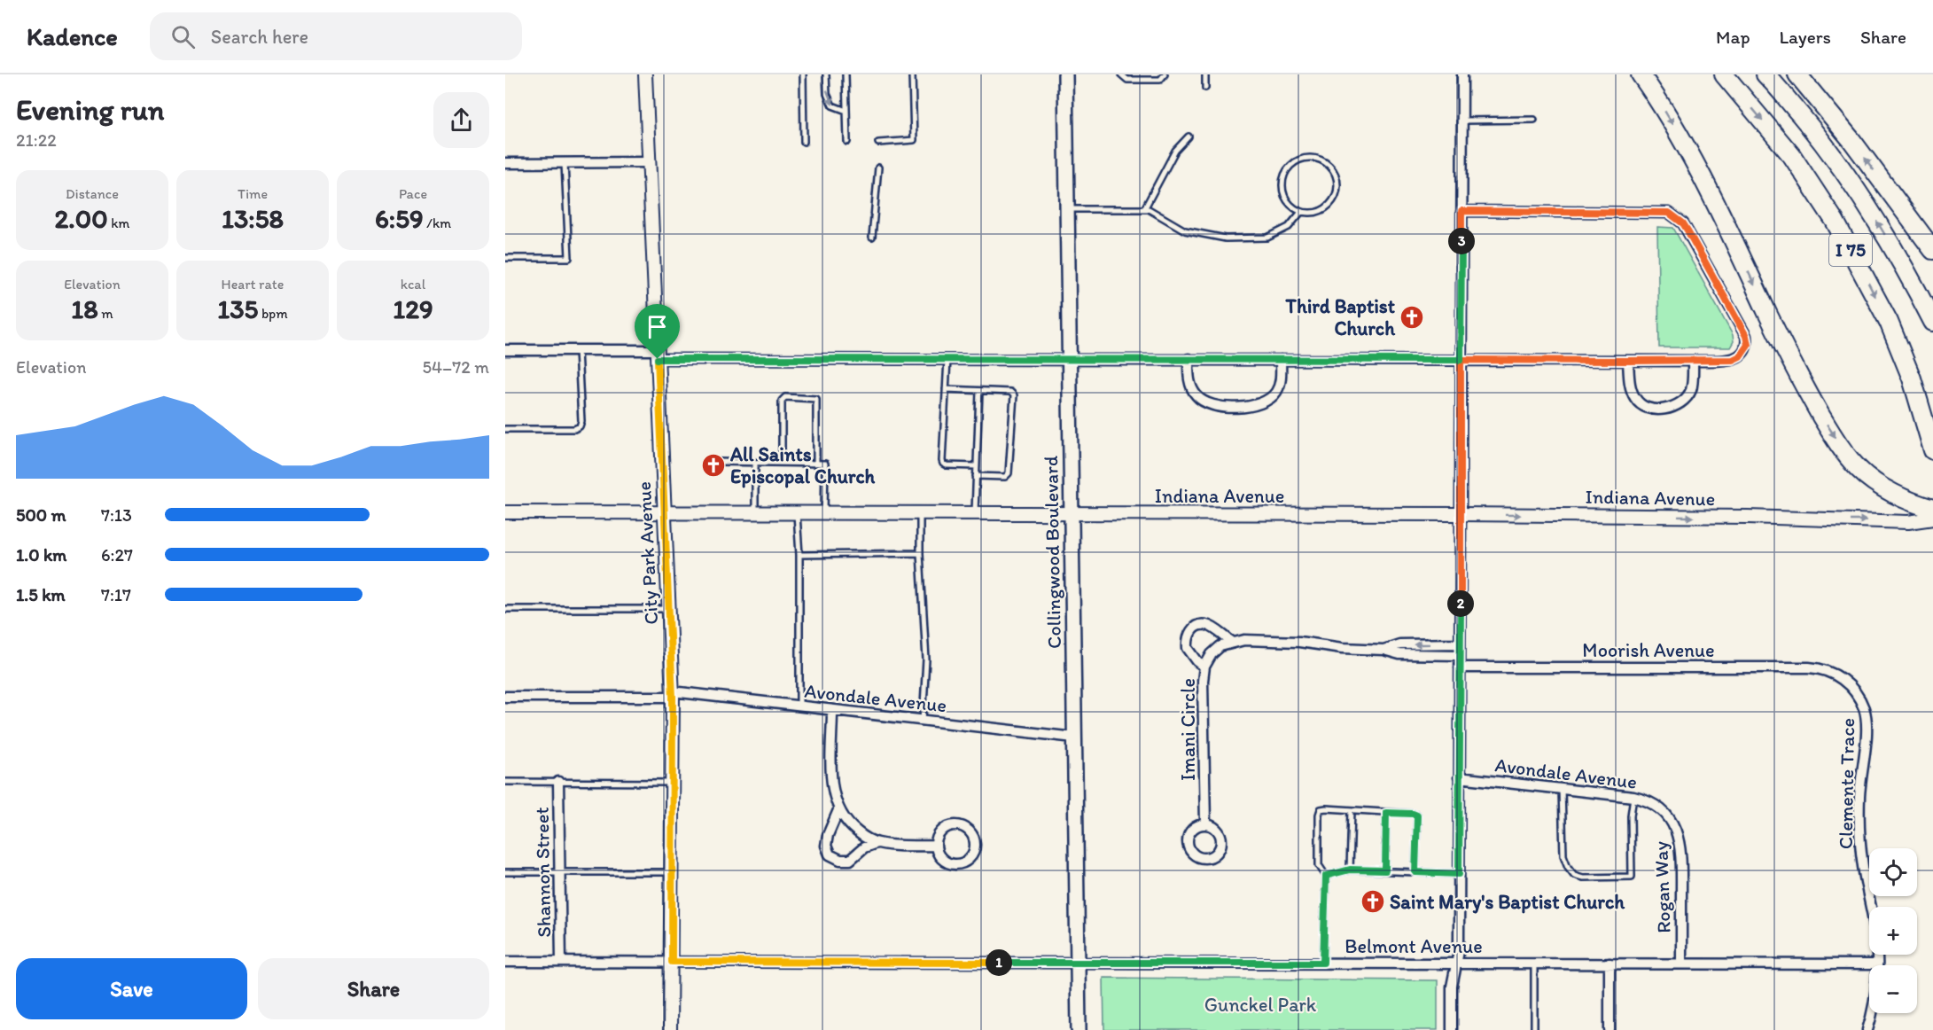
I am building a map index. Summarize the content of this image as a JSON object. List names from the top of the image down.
{
  "streets": {
    "highway": ["I 75"],
    "main road": ["Collingwood Boulevard"],
    "street": [
      "Indiana Avenue",
      "City Park Avenue",
      "Moorish Avenue",
      "Avondale Avenue",
      "Imani Circle",
      "Clemente Trace",
      "Shannon Street",
      "Rogan Way",
      "Belmont Avenue"
    ]
  },
  "crossings": [
    ["Indiana Avenue", "Collingwood Boulevard"],
    ["Indiana Avenue", "City Park Avenue"],
    ["Collingwood Boulevard", "Avondale Avenue"],
    ["Collingwood Boulevard", "Belmont Avenue"],
    ["City Park Avenue", "Avondale Avenue"],
    ["City Park Avenue", "Belmont Avenue"],
    ["Moorish Avenue", "Clemente Trace"],
    ["Avondale Avenue", "Rogan Way"],
    ["Clemente Trace", "Belmont Avenue"],
    ["Shannon Street", "Belmont Avenue"],
    ["Rogan Way", "Belmont Avenue"]
  ],
  "parks": ["Gunckel Park"],
  "places": {
    "church": ["Third Baptist Church", "All Saints Episcopal Church", "Saint Mary's Baptist Church"]
  },
  "page": {
    "header": "Kadence",
    "search": "Search here",
    "nav": ["Map", "Layers", "Share"],
    "heading": ["Evening run", "21:22"],
    "stats": [
      ["Distance", "2.00 km"],
      ["Time", "13:58"],
      ["Pace", "6:59 /km"],
      ["Elevation", "18 m"],
      ["Heart rate", "135 bpm"],
      ["kcal", "129"]
    ],
    "pins": ["3", "2", "1"],
    "chart": ["Elevation", "54–72 m"],
    "list": [
      {
        "name": "500 m",
        "note": "7:13"
      },
      {
        "name": "1.0 km",
        "note": "6:27"
      },
      {
        "name": "1.5 km",
        "note": "7:17"
      }
    ],
    "map_buttons": ["+", "−"],
    "buttons": ["Save", "Share"]
  }
}
